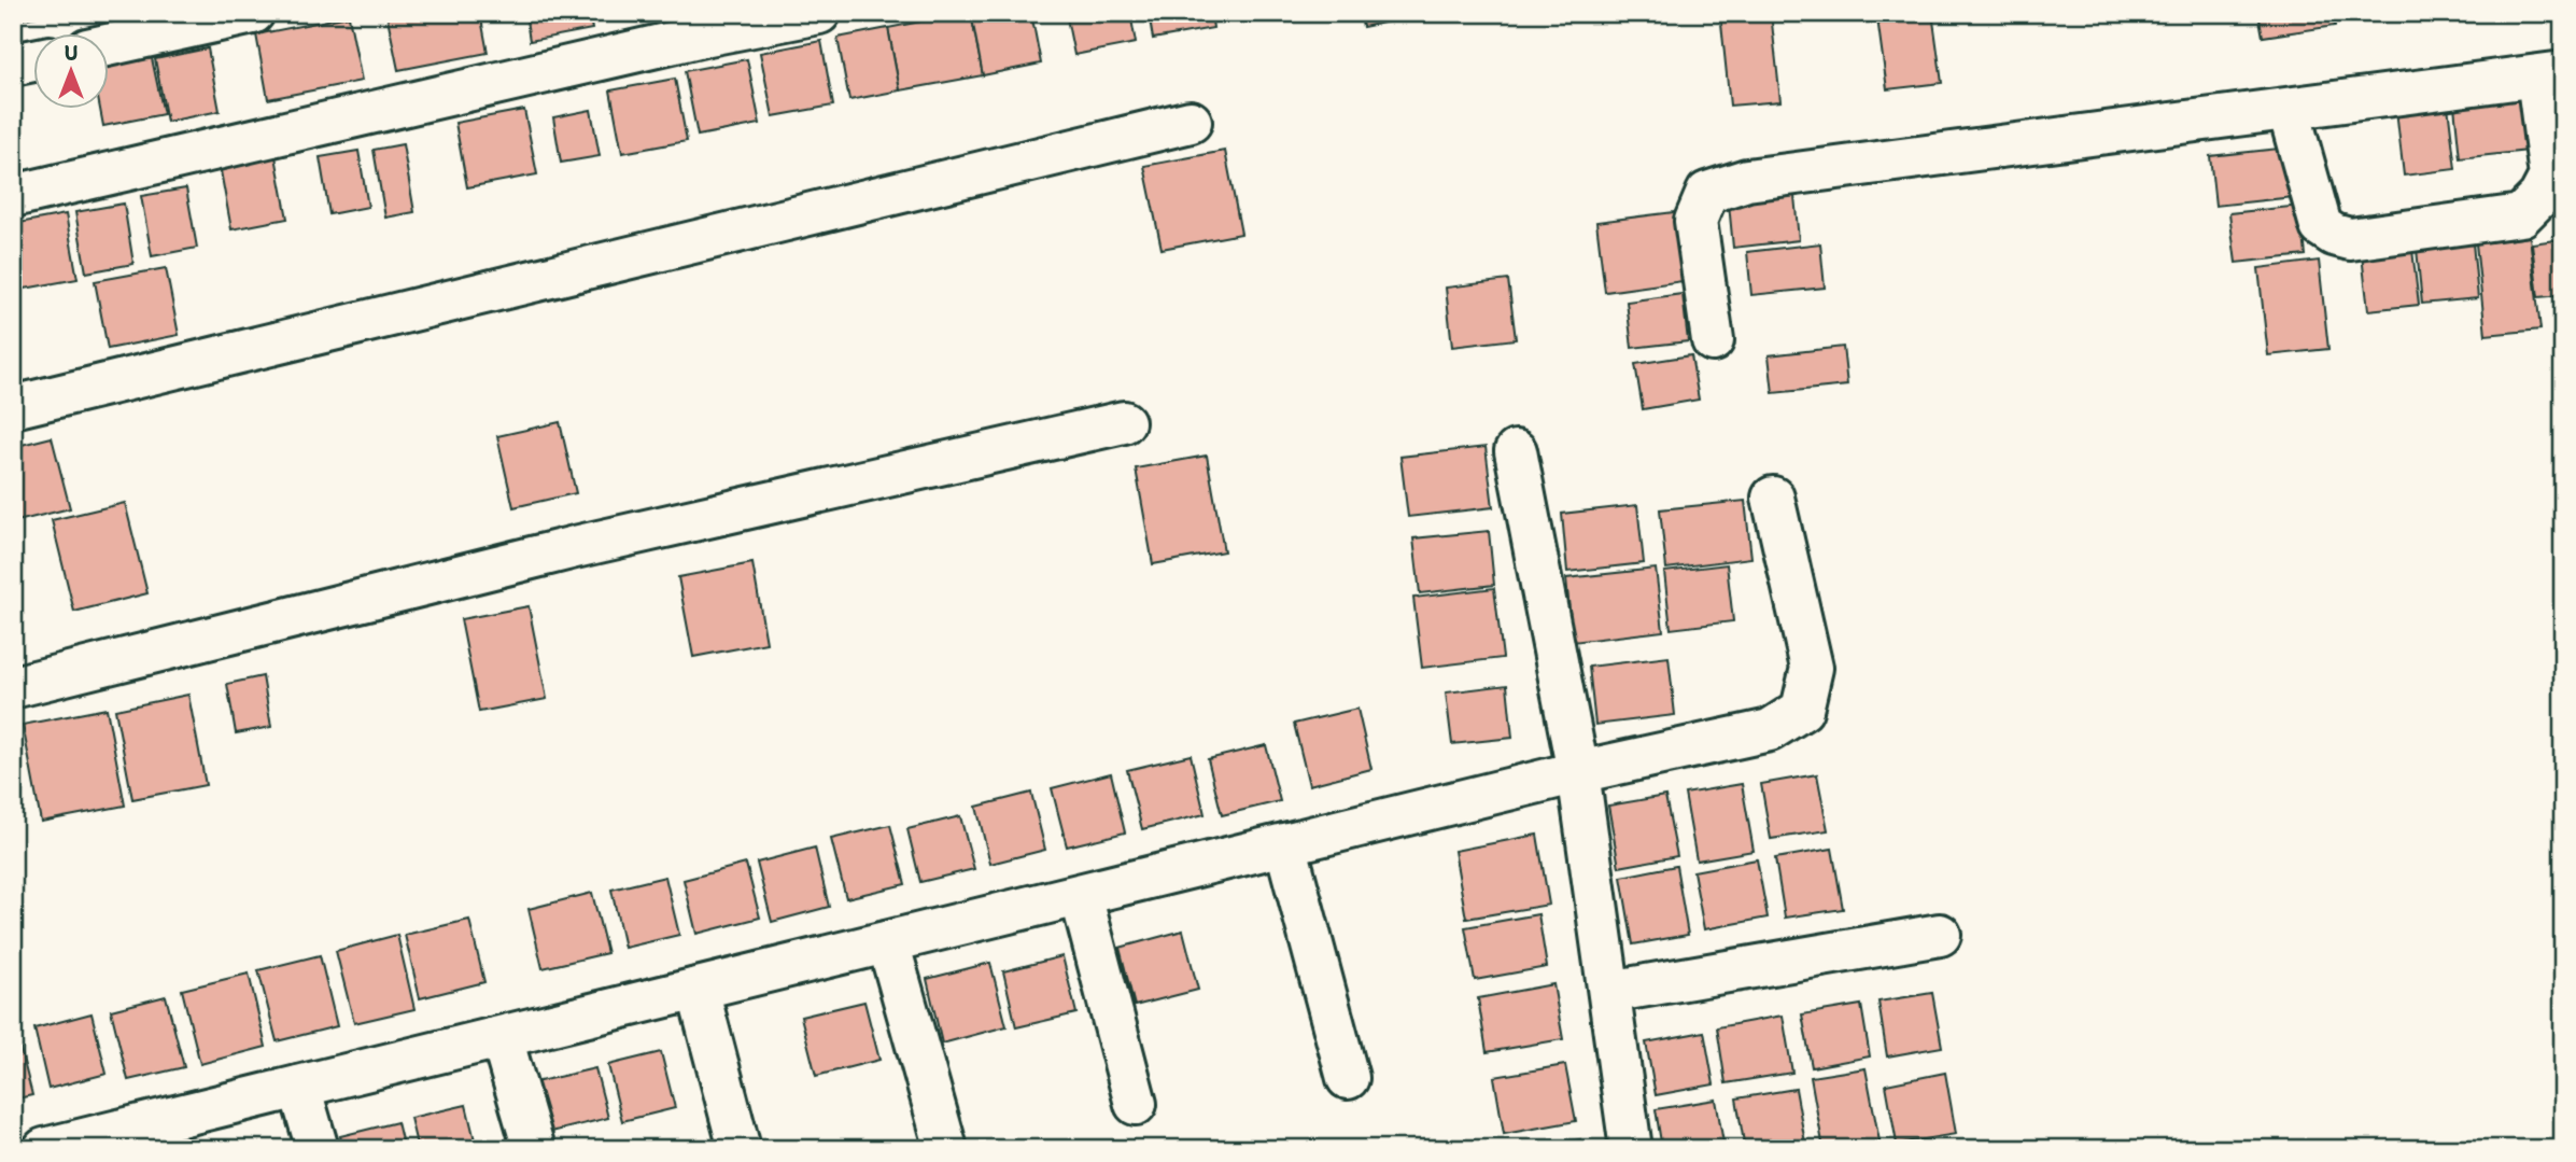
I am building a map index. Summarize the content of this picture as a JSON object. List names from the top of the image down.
{
  "north": "top"
}
